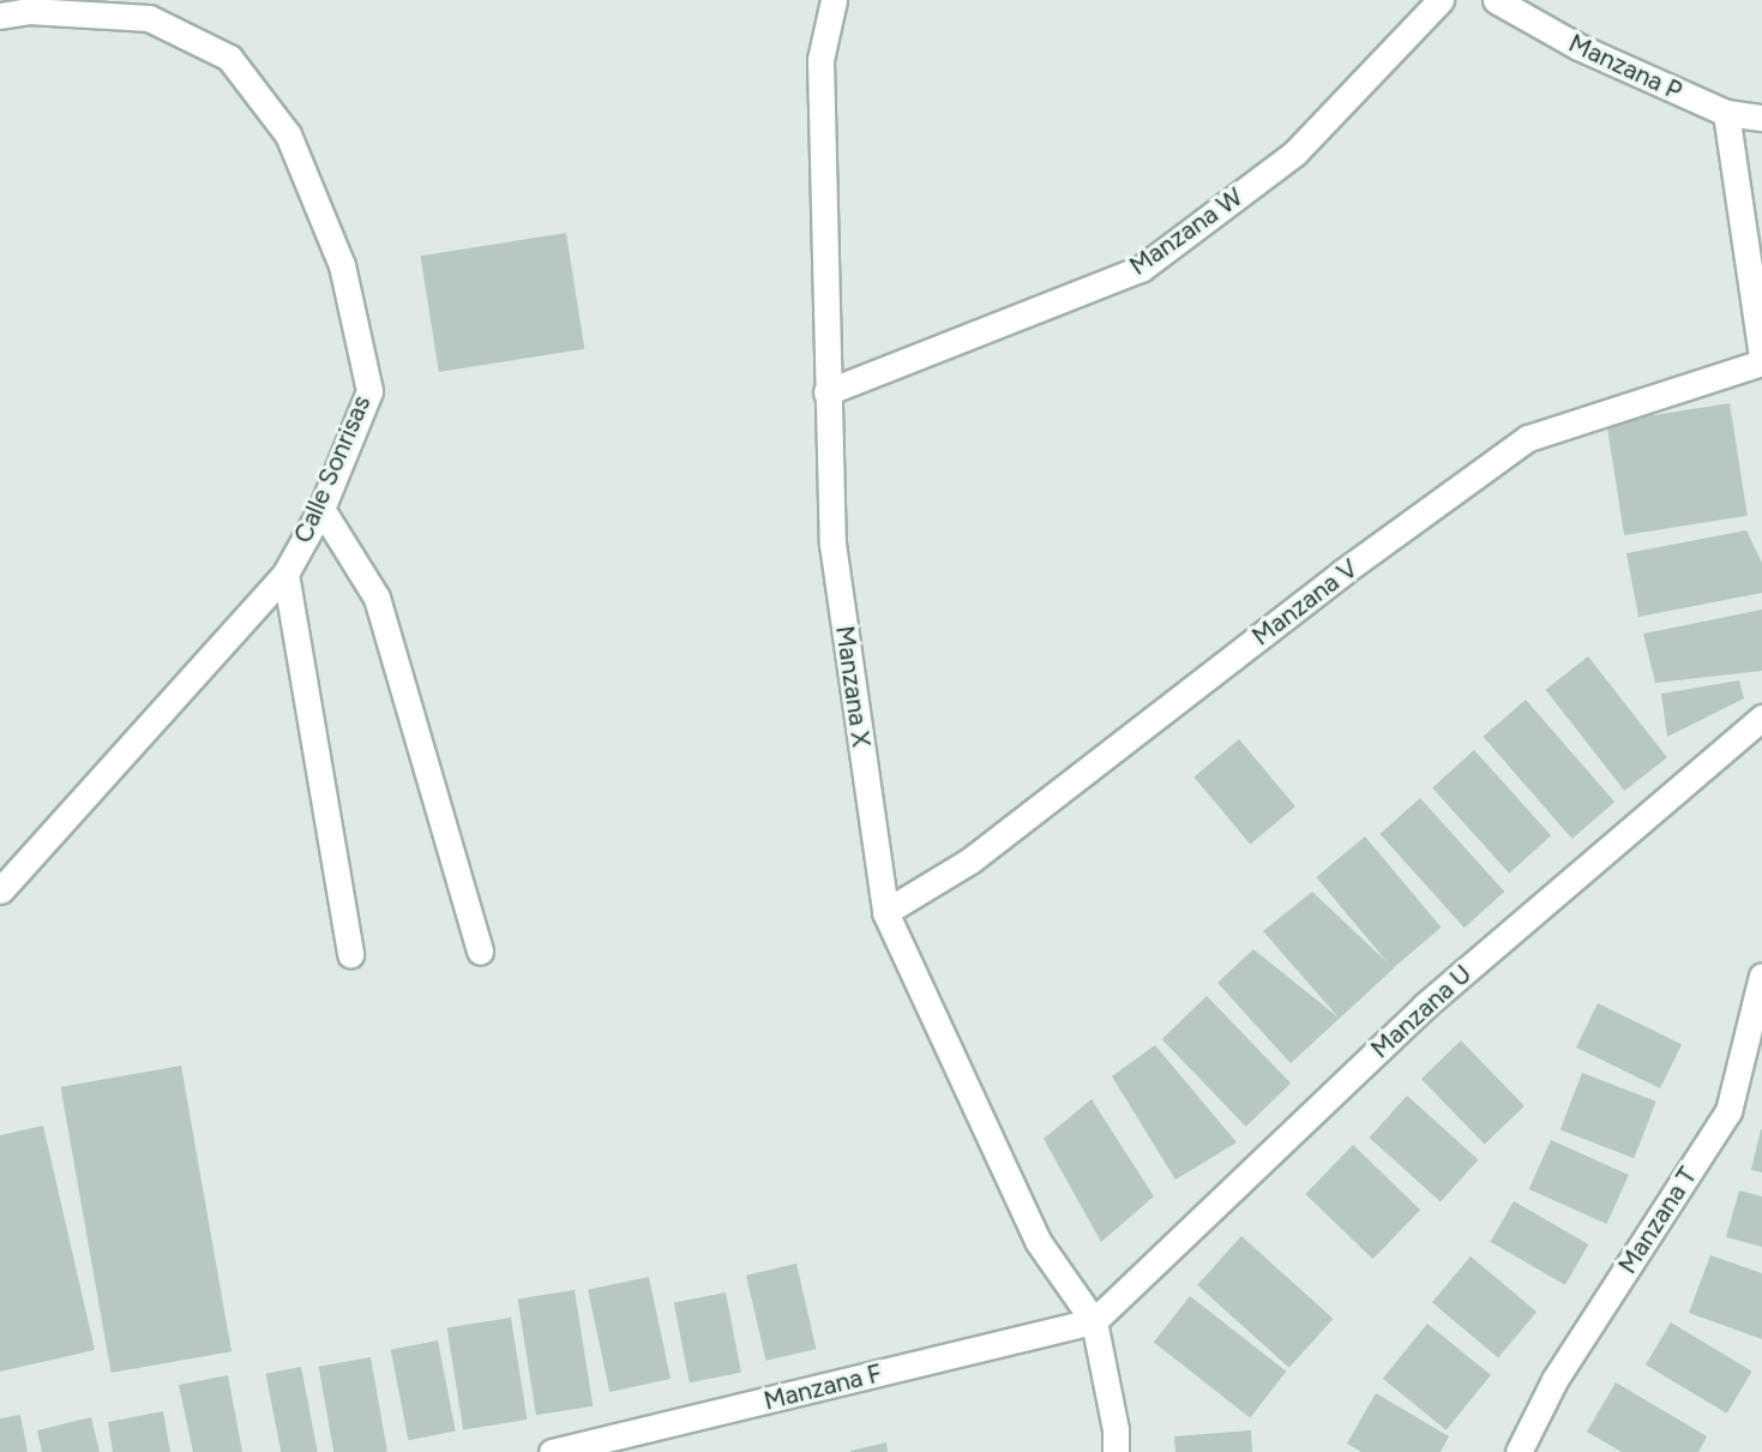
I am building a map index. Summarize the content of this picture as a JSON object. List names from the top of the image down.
{
  "streets": {
    "street": [
      "Manzana P",
      "Manzana W",
      "Calle Sonrisas",
      "Manzana V",
      "Manzana X",
      "Manzana U",
      "Manzana T",
      "Manzana F"
    ]
  },
  "crossings": [
    ["Manzana W", "Manzana X"],
    ["Manzana V", "Manzana X"],
    ["Manzana X", "Manzana U"],
    ["Manzana X", "Manzana F"],
    ["Manzana U", "Manzana F"]
  ]
}
